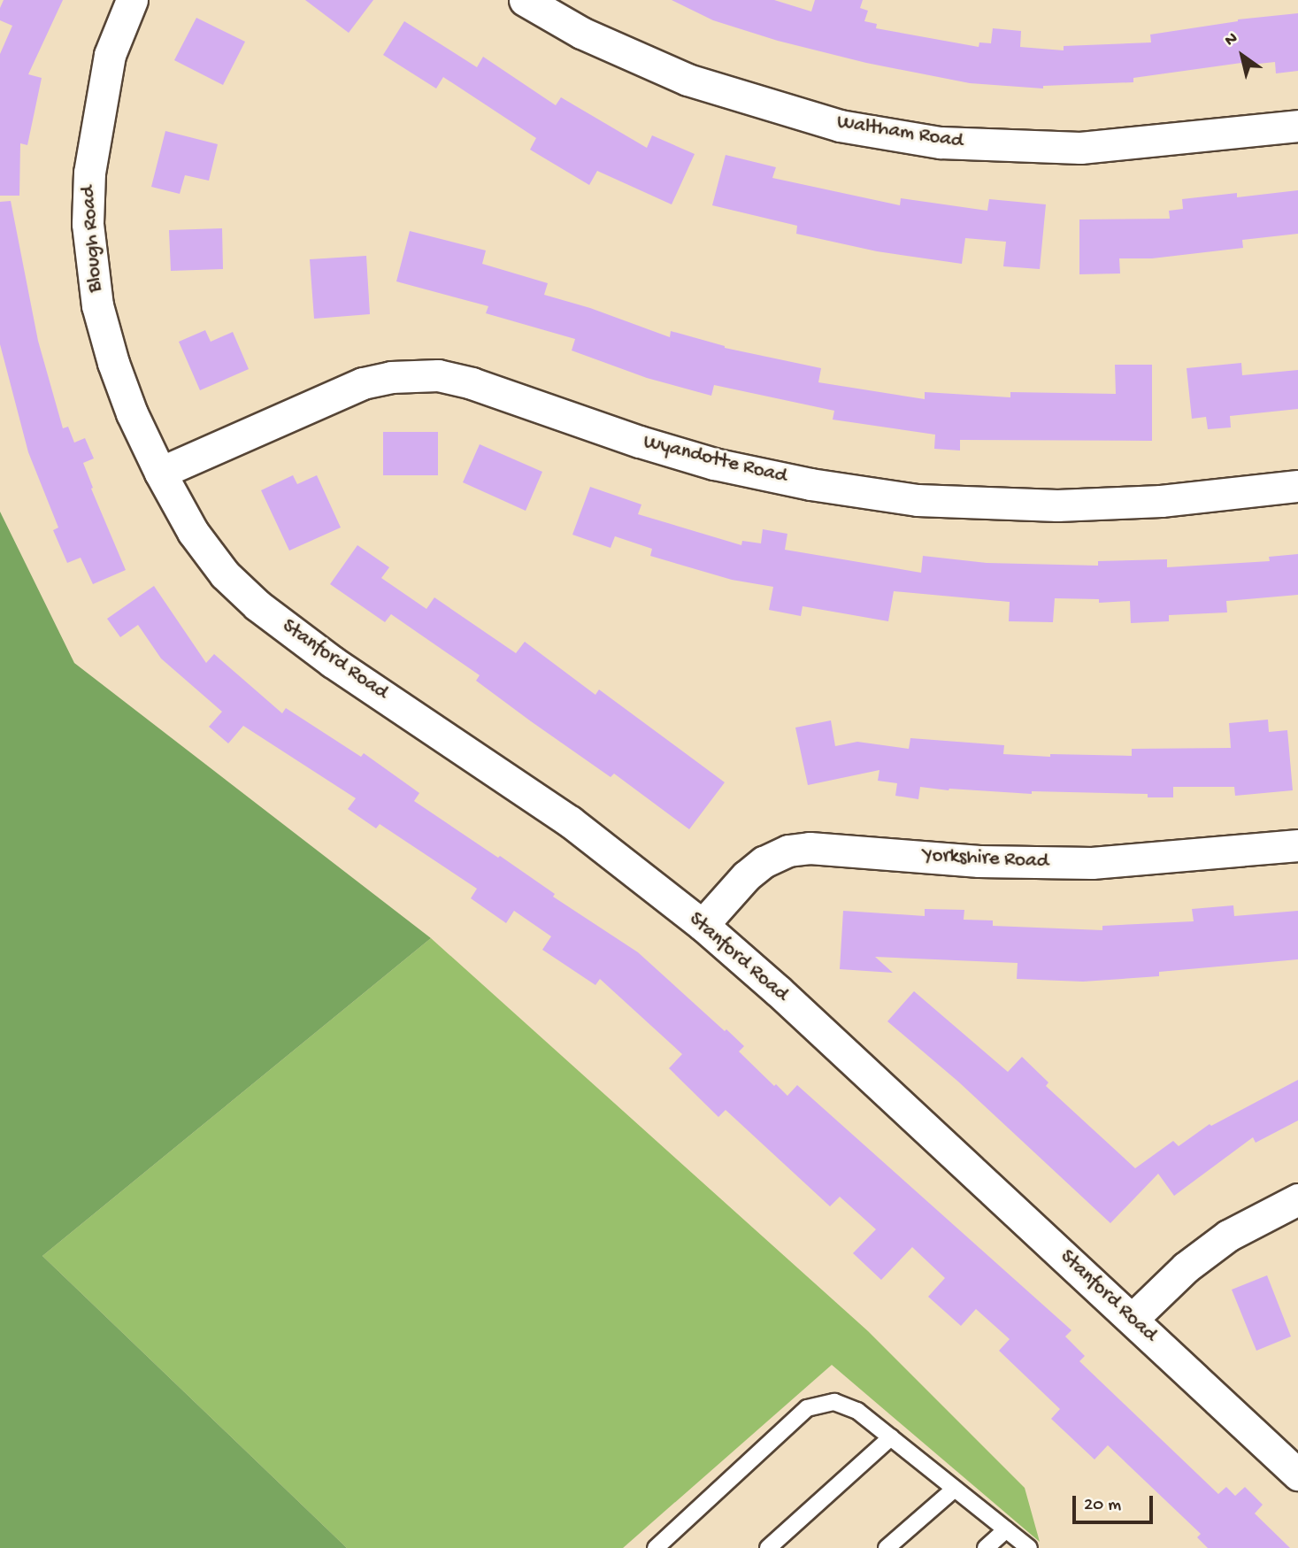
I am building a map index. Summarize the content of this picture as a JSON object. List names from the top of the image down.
{
  "streets": {
    "street": [
      "Waltham Road",
      "Blough Road",
      "Wyandotte Road",
      "Stanford Road",
      "Yorkshire Road"
    ]
  },
  "crossings": [
    ["Blough Road", "Wyandotte Road"],
    ["Blough Road", "Stanford Road"],
    ["Wyandotte Road", "Stanford Road"],
    ["Stanford Road", "Yorkshire Road"]
  ],
  "scale_bar": "20 m",
  "north": "top left"
}
